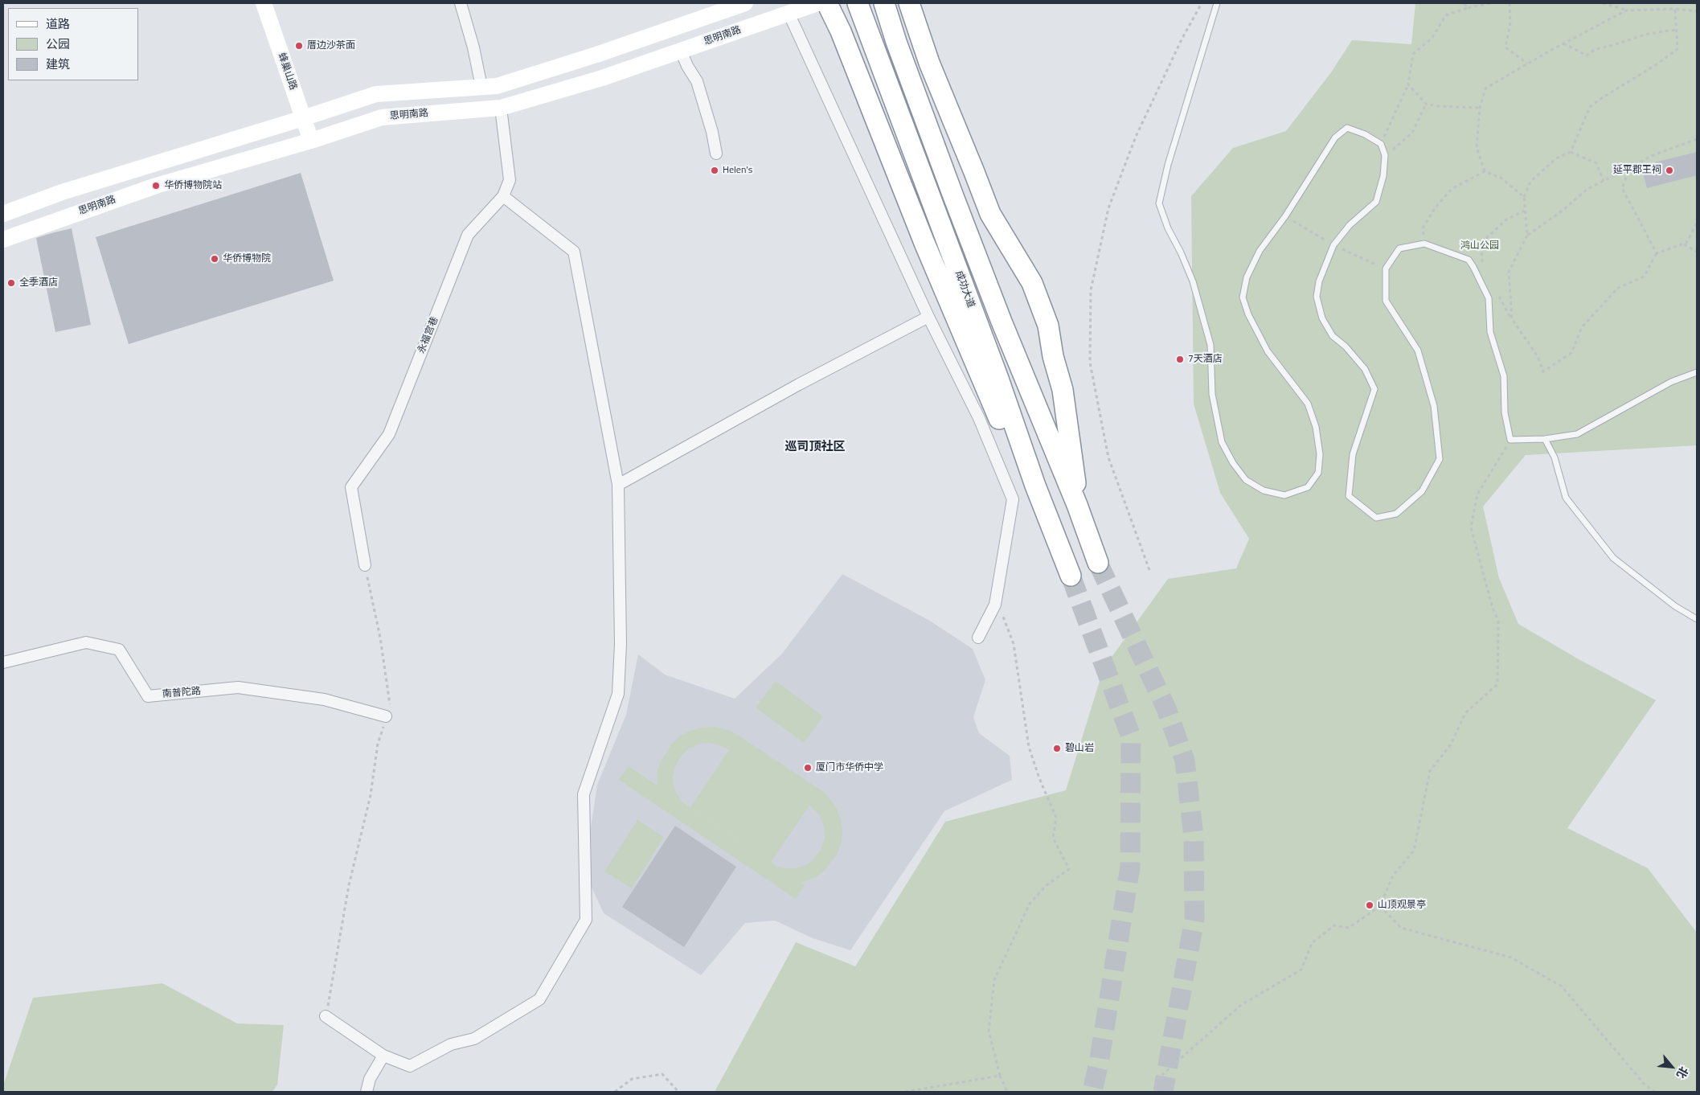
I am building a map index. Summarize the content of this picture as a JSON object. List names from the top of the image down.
{
  "streets": {
    "highway": ["成功大道"],
    "main road": ["思明南路", "蜂巢山路"],
    "street": ["永福宫巷", "南普陀路"]
  },
  "crossings": [
    ["思明南路", "蜂巢山路"],
    ["思明南路", "永福宫巷"]
  ],
  "districts": ["巡司顶社区"],
  "parks": ["鸿山公园"],
  "places": [
    "厝边沙茶面",
    "Helen's",
    "延平郡王祠",
    "华侨博物院站",
    "华侨博物院",
    "全季酒店",
    "7天酒店",
    "碧山岩",
    "厦门市华侨中学",
    "山顶观景亭"
  ],
  "legend": ["道路", "公园", "建筑"],
  "north": "bottom right"
}
